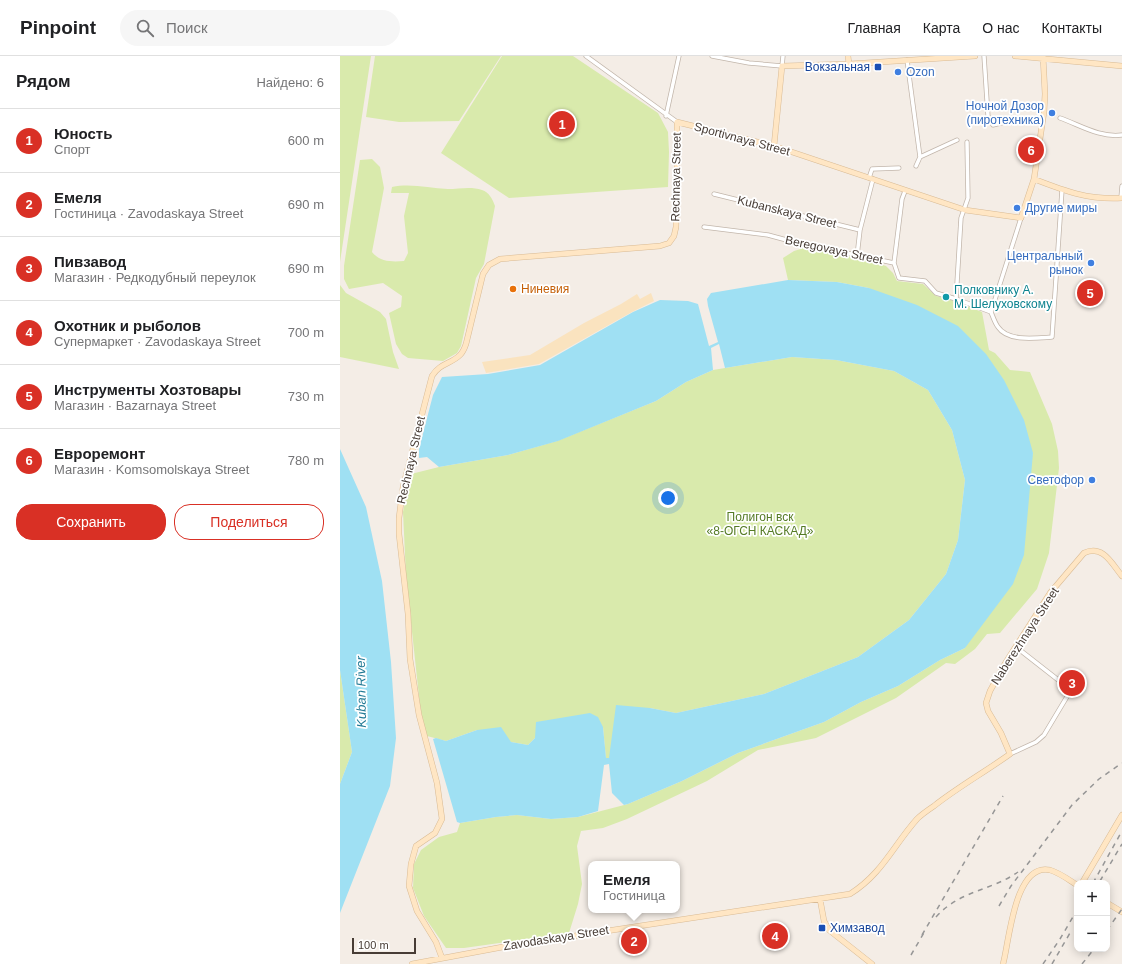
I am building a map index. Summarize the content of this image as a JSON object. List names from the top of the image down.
{
  "streets": {
    "main road": [
      "Sportivnaya Street",
      "Rechnaya Street",
      "Naberezhnaya Street",
      "Zavodaskaya Street"
    ],
    "street": ["Kubanskaya Street", "Beregovaya Street"]
  },
  "crossings": [
    ["Sportivnaya Street", "Rechnaya Street"],
    ["Rechnaya Street", "Zavodaskaya Street"],
    ["Naberezhnaya Street", "Zavodaskaya Street"]
  ],
  "water": ["Kuban River"],
  "parks": ["Полигон вск «8-ОГСН КАСКАД»"],
  "places": {
    "transit": ["Вокзальная", "Химзавод"],
    "other": [
      "Ozon",
      "Ночной Дозор (пиротехника)",
      "Другие миры",
      "Центральный рынок",
      "Ниневия",
      "Полковнику А. М. Шелуховскому",
      "Светофор"
    ]
  },
  "scale_bar": "100 m",
  "page": {
    "header": "Pinpoint",
    "search": "Поиск",
    "nav": [
      "Главная",
      "Карта",
      "О нас",
      "Контакты"
    ],
    "heading": ["Рядом", "Найдено: 6"],
    "list": [
      {
        "mark": "1",
        "name": "Юность",
        "note": "Спорт",
        "value": "600 m"
      },
      {
        "mark": "2",
        "name": "Емеля",
        "note": "Гостиница · Zavodaskaya Street",
        "value": "690 m"
      },
      {
        "mark": "3",
        "name": "Пивзавод",
        "note": "Магазин · Редкодубный переулок",
        "value": "690 m"
      },
      {
        "mark": "4",
        "name": "Охотник и рыболов",
        "note": "Супермаркет · Zavodaskaya Street",
        "value": "700 m"
      },
      {
        "mark": "5",
        "name": "Инструменты Хозтовары",
        "note": "Магазин · Bazarnaya Street",
        "value": "730 m"
      },
      {
        "mark": "6",
        "name": "Евроремонт",
        "note": "Магазин · Komsomolskaya Street",
        "value": "780 m"
      }
    ],
    "pins": [
      "1",
      "6",
      "5",
      "3",
      "4",
      "2"
    ],
    "buttons": ["Сохранить", "Поделиться"],
    "popup": ["Емеля", "Гостиница"],
    "map_buttons": ["+", "−"],
    "scale": "100 m"
  }
}
